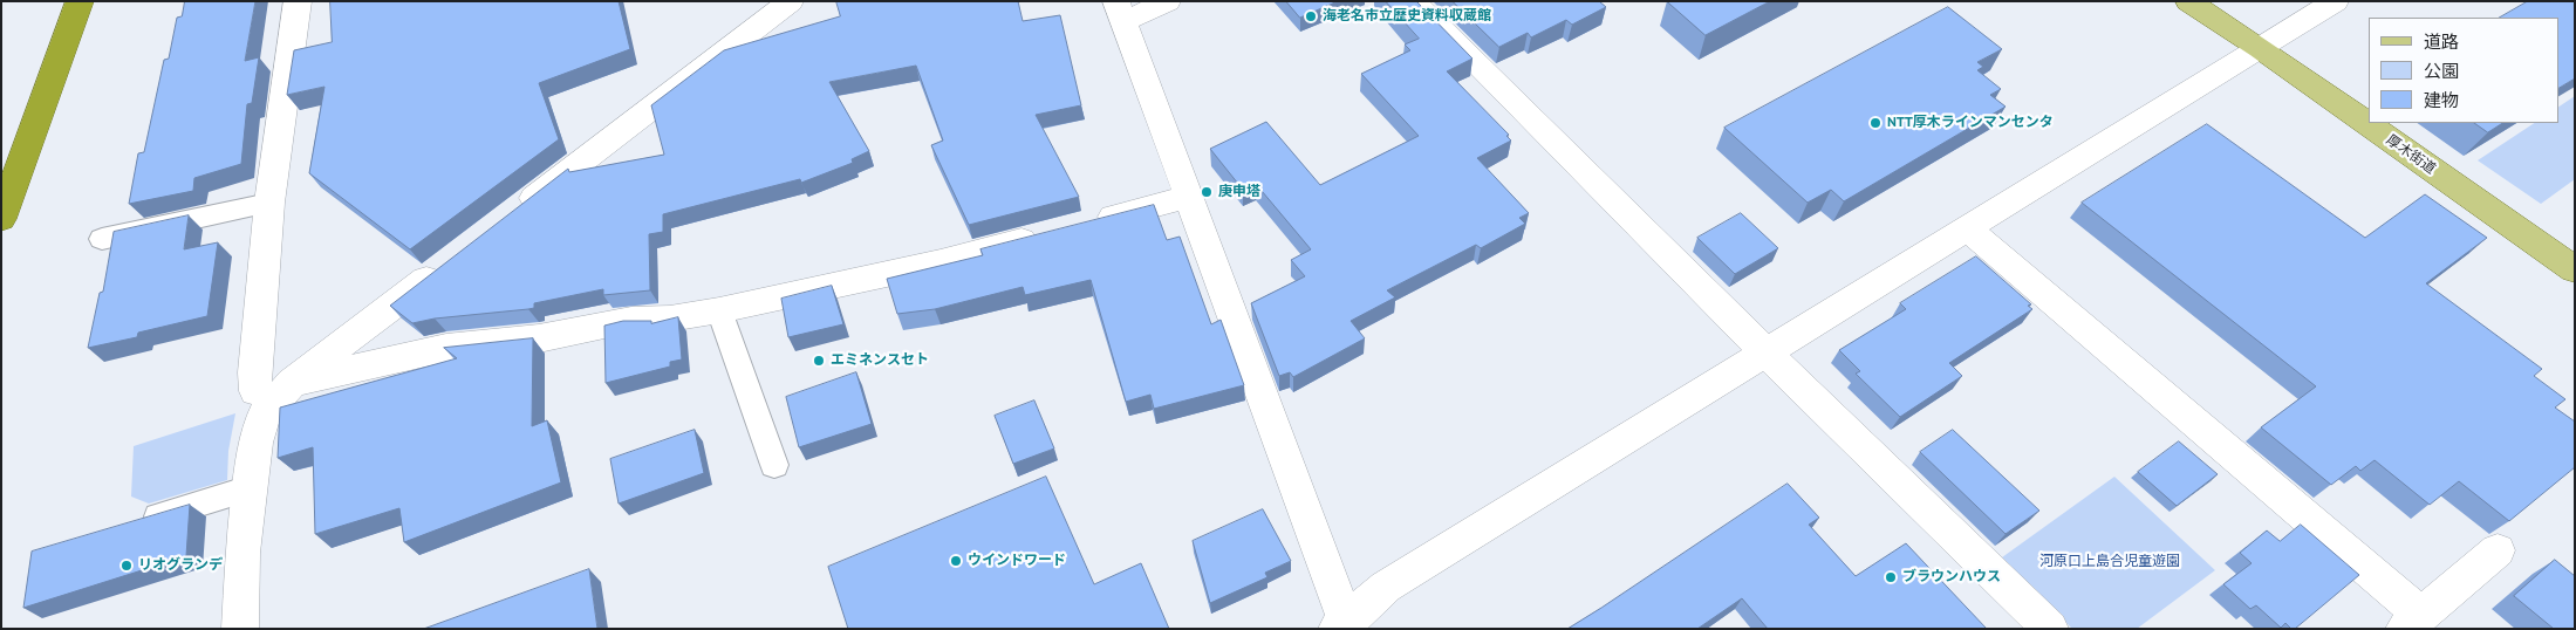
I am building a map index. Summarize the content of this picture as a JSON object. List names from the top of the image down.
{
  "streets": {
    "main road": ["厚木街道"]
  },
  "parks": ["河原口上島合児童遊園"],
  "places": [
    "海老名市立歴史資料収蔵館",
    "NTT厚木ラインマンセンタ",
    "庚申塔",
    "エミネンスセト",
    "ウインドワード",
    "リオグランデ",
    "ブラウンハウス"
  ],
  "legend": ["道路", "公園", "建物"]
}
